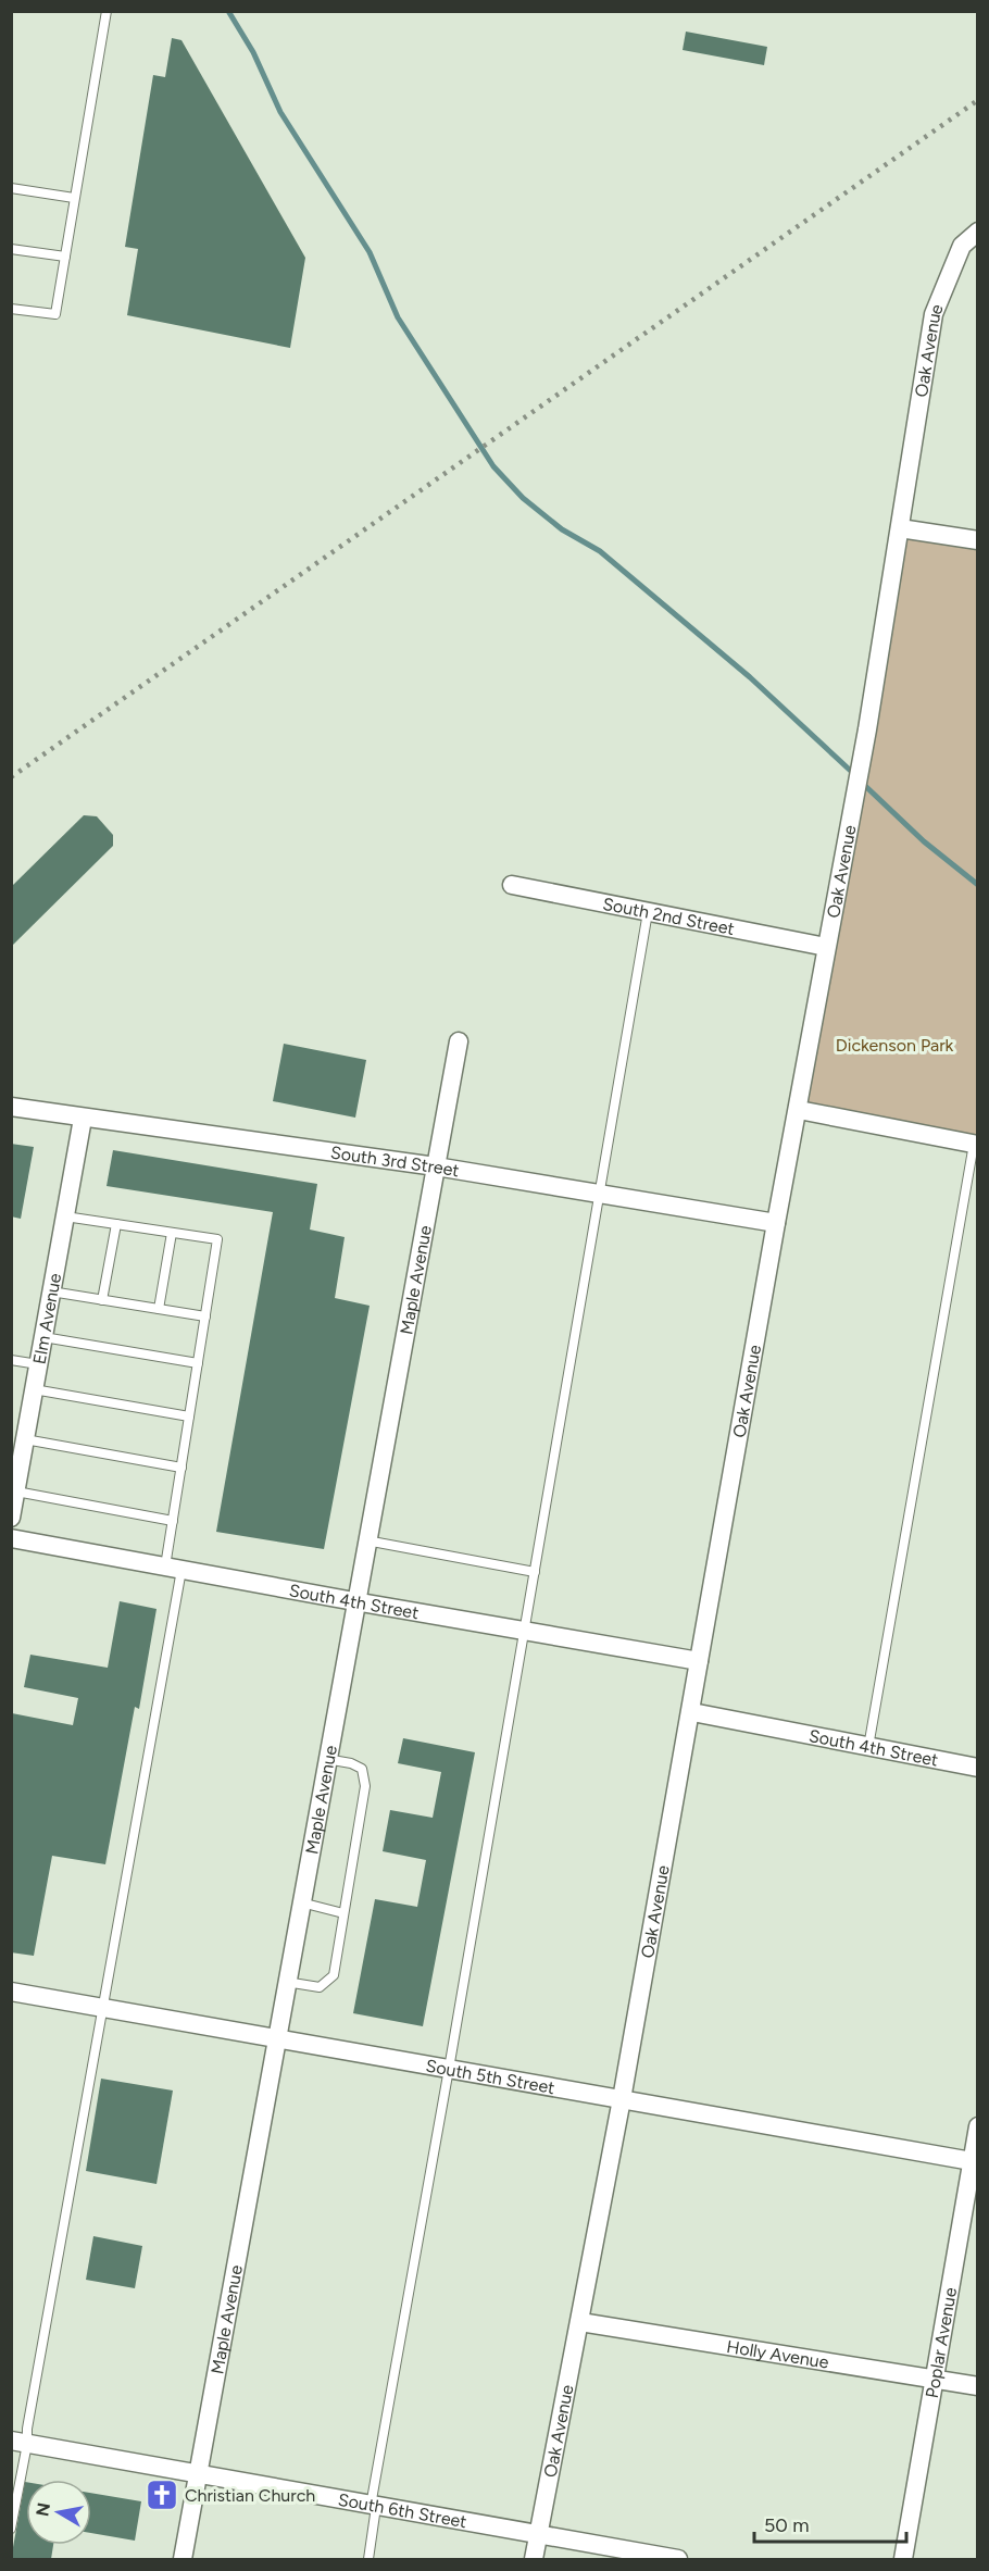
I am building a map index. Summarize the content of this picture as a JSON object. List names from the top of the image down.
{
  "streets": {
    "street": [
      "Oak Avenue",
      "South 2nd Street",
      "South 3rd Street",
      "Maple Avenue",
      "Elm Avenue",
      "South 4th Street",
      "South 5th Street",
      "Poplar Avenue",
      "Holly Avenue",
      "South 6th Street"
    ]
  },
  "crossings": [
    ["Oak Avenue", "South 2nd Street"],
    ["Oak Avenue", "South 3rd Street"],
    ["Oak Avenue", "South 4th Street"],
    ["Oak Avenue", "South 5th Street"],
    ["Oak Avenue", "Holly Avenue"],
    ["Oak Avenue", "South 6th Street"],
    ["South 3rd Street", "Maple Avenue"],
    ["South 3rd Street", "Elm Avenue"],
    ["Maple Avenue", "South 4th Street"],
    ["Maple Avenue", "South 5th Street"],
    ["Maple Avenue", "South 6th Street"],
    ["South 5th Street", "Poplar Avenue"],
    ["Poplar Avenue", "Holly Avenue"]
  ],
  "parks": ["Dickenson Park"],
  "places": {
    "church": ["Christian Church"]
  },
  "scale_bar": "50 m",
  "north": "left"
}
